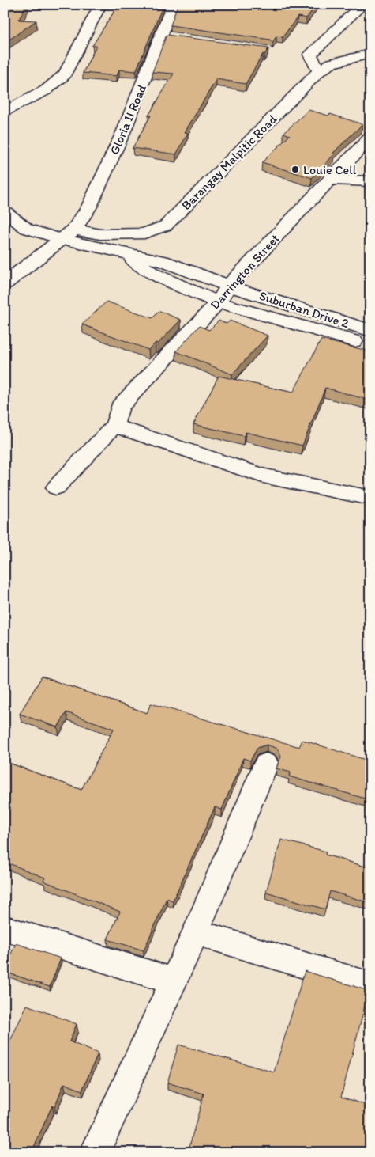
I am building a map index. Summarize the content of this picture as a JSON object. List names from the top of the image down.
{
  "streets": {
    "street": [
      "Gloria II Road",
      "Barangay Malpitic Road",
      "Darrington Street",
      "Suburban Drive 2"
    ]
  },
  "crossings": [
    ["Gloria II Road", "Barangay Malpitic Road"],
    ["Darrington Street", "Suburban Drive 2"]
  ],
  "places": ["Louie Cell"]
}
